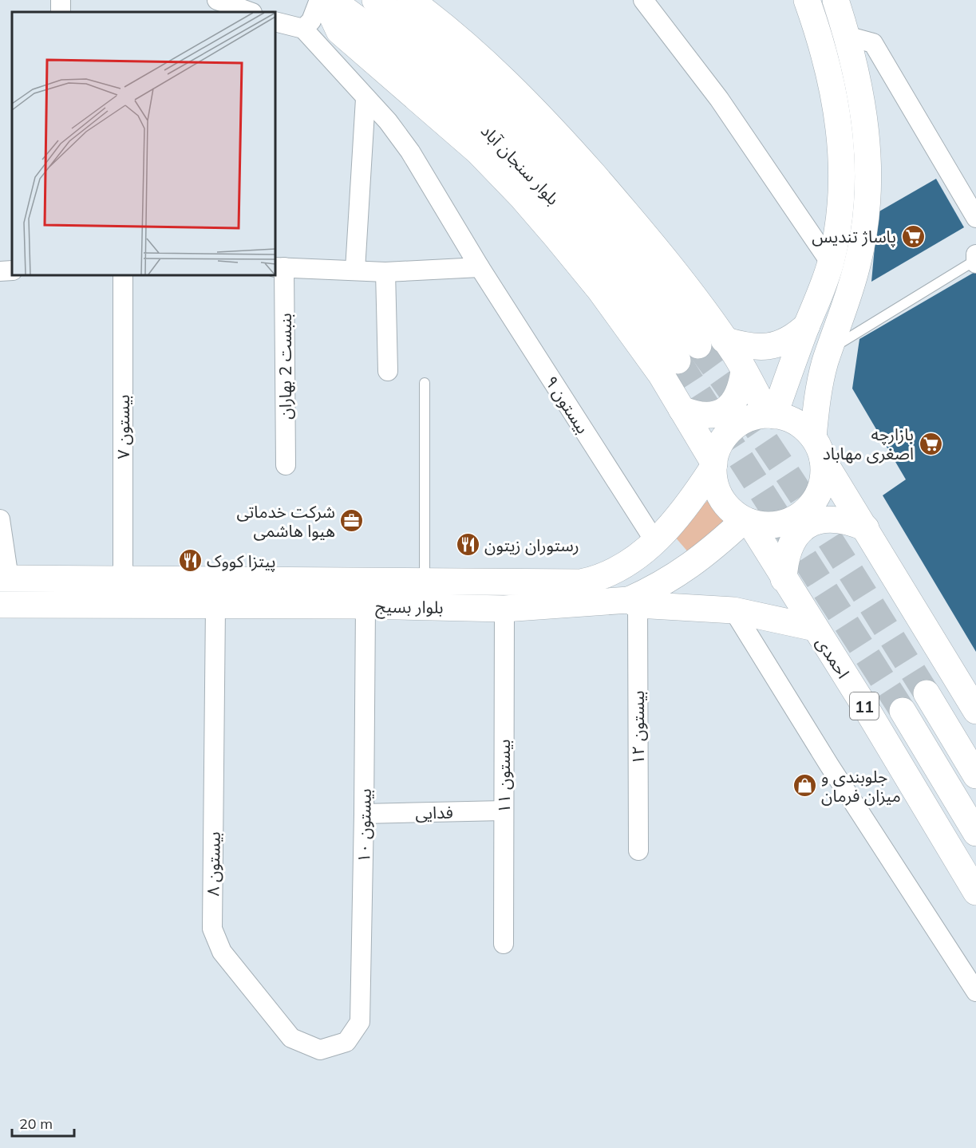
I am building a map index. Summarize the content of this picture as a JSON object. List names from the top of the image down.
{
  "streets": {
    "main road": [
      "بلوار سنجان آباد",
      "بلوار بسیج",
      "احمدی",
      "11"
    ],
    "street": [
      "بنبست 2 بهاران",
      "بیستون ۹",
      "بیستون ۷",
      "بیستون ۱۲",
      "بیستون ۱۱",
      "فدایی",
      "بیستون ۱۰",
      "بیستون ۸"
    ]
  },
  "crossings": [
    ["بیستون ۹", "بلوار بسیج"],
    ["بیستون ۷", "بلوار بسیج"],
    ["بلوار بسیج", "احمدی"],
    ["بلوار بسیج", "11"],
    ["بلوار بسیج", "بیستون ۱۲"],
    ["بلوار بسیج", "بیستون ۱۱"],
    ["بلوار بسیج", "بیستون ۱۰"],
    ["بلوار بسیج", "بیستون ۸"],
    ["احمدی", "11"],
    ["بیستون ۱۱", "فدایی"],
    ["فدایی", "بیستون ۱۰"],
    ["بیستون ۱۰", "بیستون ۸"]
  ],
  "places": {
    "supermarket": ["پاساژ تندیس", "بازارچه اصغری مهاباد"],
    "office": ["شرکت خدماتی هیوا هاشمی"],
    "restaurant": ["رستوران زیتون", "پیتزا کووک"],
    "shop": ["جلوبندی و میزان فرمان"]
  },
  "scale_bar": "20 m"
}
